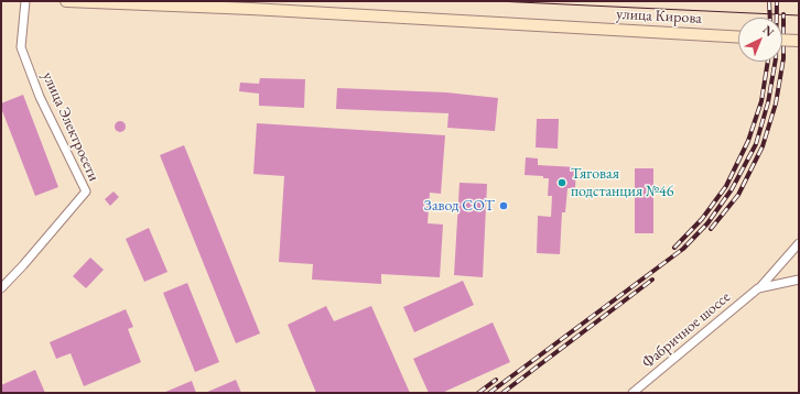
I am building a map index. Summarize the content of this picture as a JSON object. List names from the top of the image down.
{
  "streets": {
    "main road": ["улица Кирова"],
    "street": ["улица Электросети", "Фабричное шоссе"]
  },
  "places": ["Тяговая подстанция №46", "Завод СОТ"],
  "north": "top right"
}
